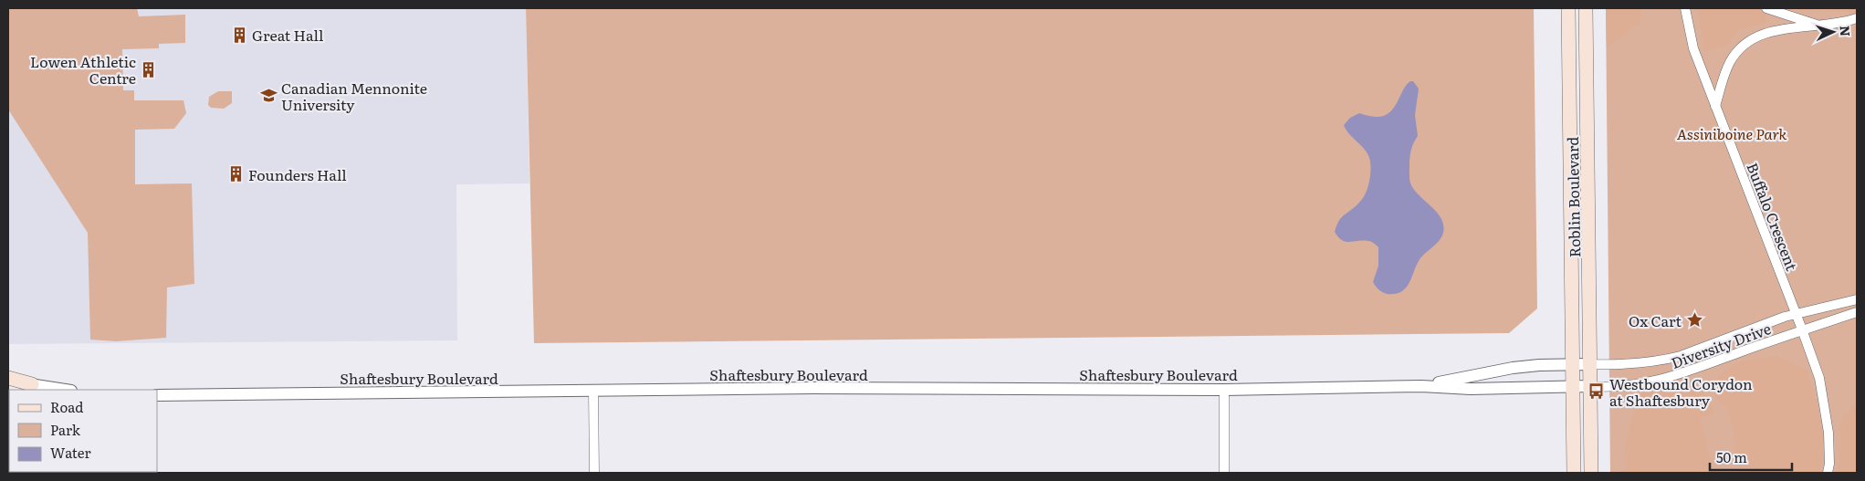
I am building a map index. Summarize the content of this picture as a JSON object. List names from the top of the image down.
{
  "streets": {
    "main road": ["Roblin Boulevard"],
    "street": ["Buffalo Crescent", "Diversity Drive", "Shaftesbury Boulevard"]
  },
  "crossings": [
    ["Roblin Boulevard", "Diversity Drive"],
    ["Roblin Boulevard", "Shaftesbury Boulevard"],
    ["Buffalo Crescent", "Diversity Drive"],
    ["Diversity Drive", "Shaftesbury Boulevard"]
  ],
  "parks": ["Assiniboine Park"],
  "places": {
    "building": ["Great Hall", "Lowen Athletic Centre", "Founders Hall"],
    "school or university": ["Canadian Mennonite University"],
    "place": ["Ox Cart"],
    "bus stop": ["Westbound Corydon at Shaftesbury"]
  },
  "legend": ["Road", "Park", "Water"],
  "scale_bar": "50 m",
  "north": "right"
}
